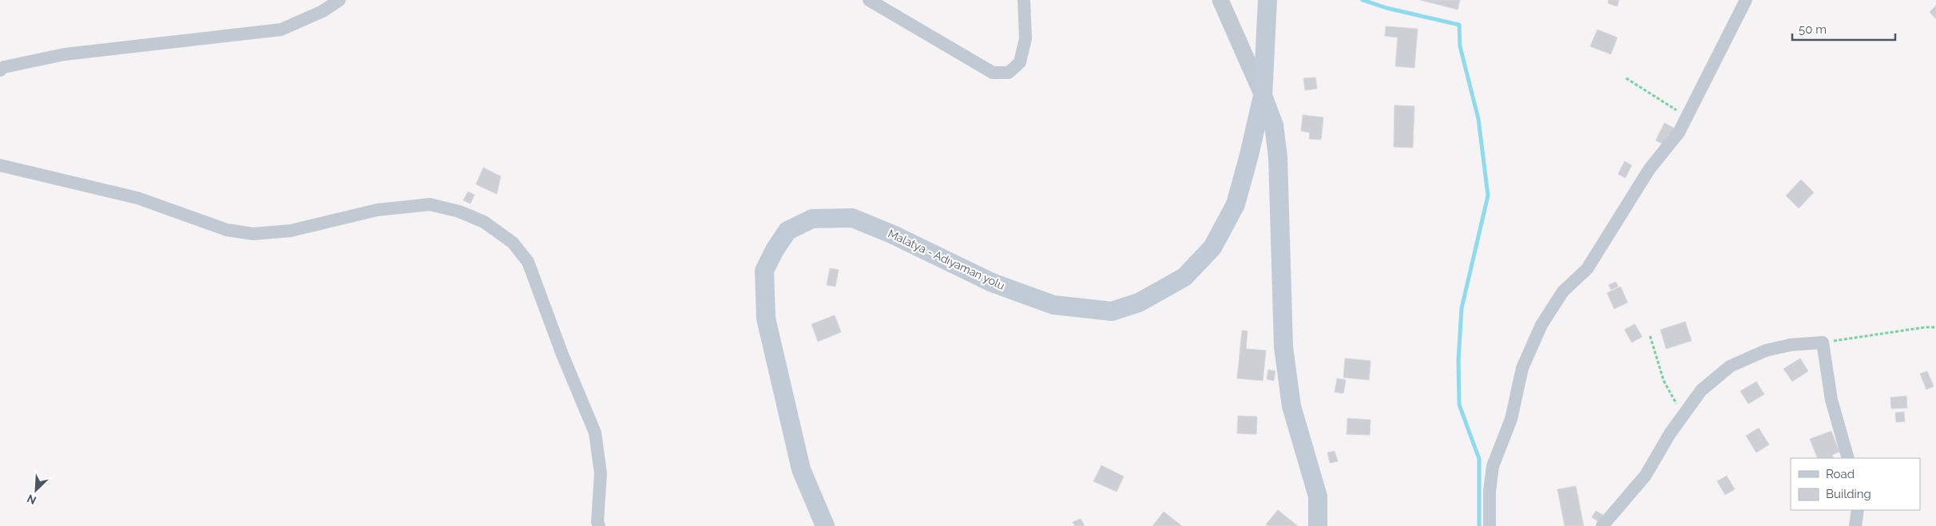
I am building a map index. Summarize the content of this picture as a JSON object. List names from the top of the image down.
{
  "streets": {
    "main road": ["Malatya - Adıyaman yolu"]
  },
  "legend": ["Road", "Building"],
  "scale_bar": "50 m",
  "north": "bottom left"
}
